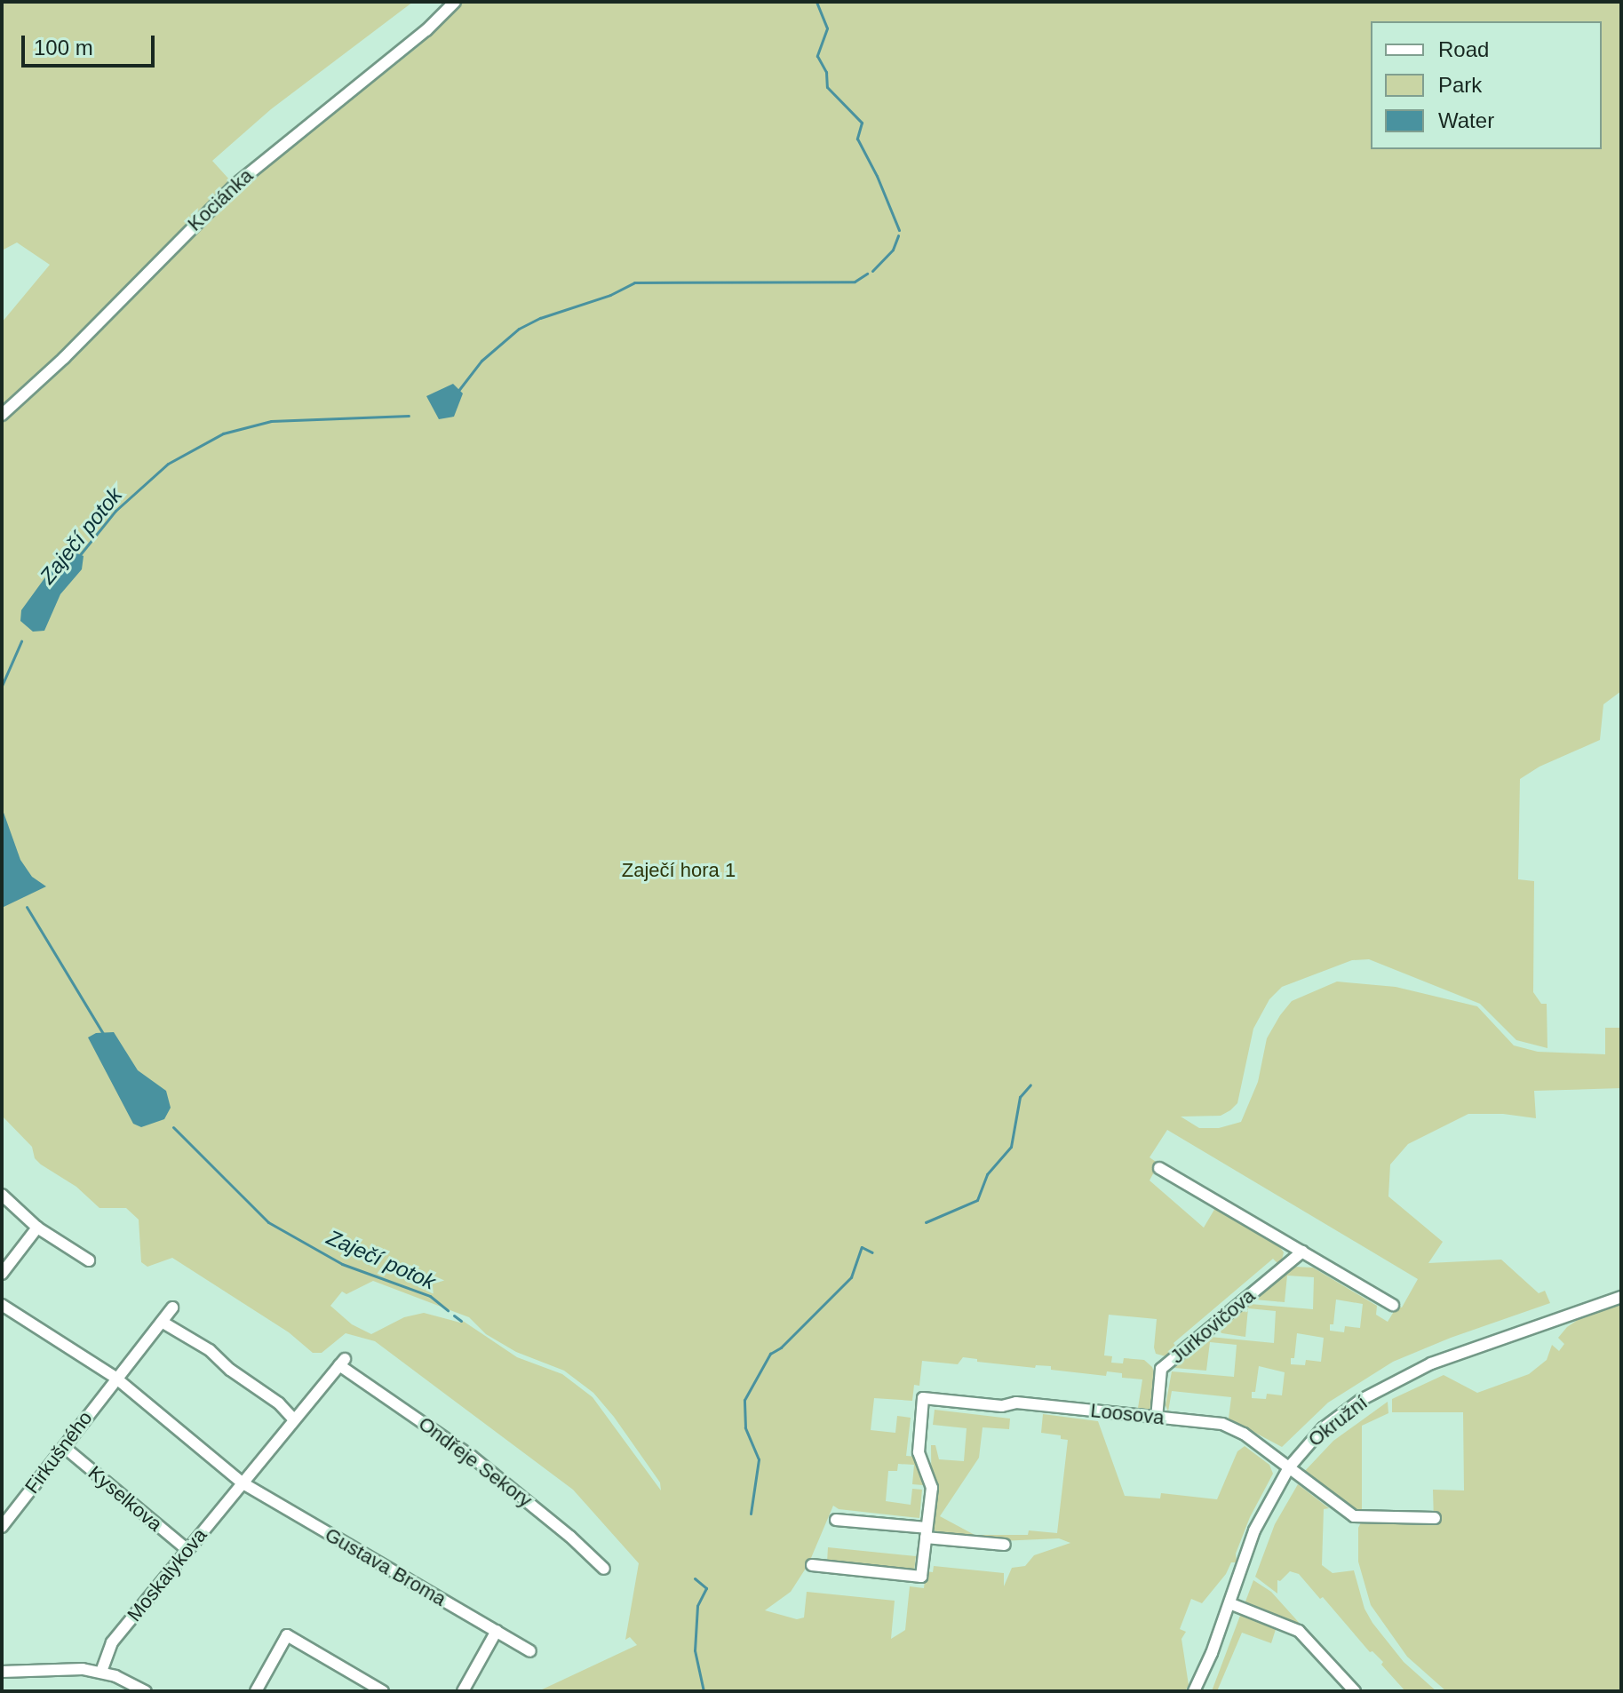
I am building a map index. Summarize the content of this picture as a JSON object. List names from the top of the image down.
{
  "streets": {
    "street": [
      "Kociánka",
      "Jurkovičova",
      "Loosova",
      "Okružní",
      "Firkušného",
      "Ondřeje Sekory",
      "Kyselkova",
      "Gustava Broma",
      "Moskalykova"
    ]
  },
  "crossings": [
    ["Jurkovičova", "Loosova"],
    ["Loosova", "Okružní"],
    ["Firkušného", "Kyselkova"],
    ["Firkušného", "Gustava Broma"],
    ["Kyselkova", "Moskalykova"],
    ["Gustava Broma", "Moskalykova"]
  ],
  "water": ["Zaječí potok"],
  "parks": ["Zaječí hora 1"],
  "legend": ["Road", "Park", "Water"],
  "scale_bar": "100 m"
}
